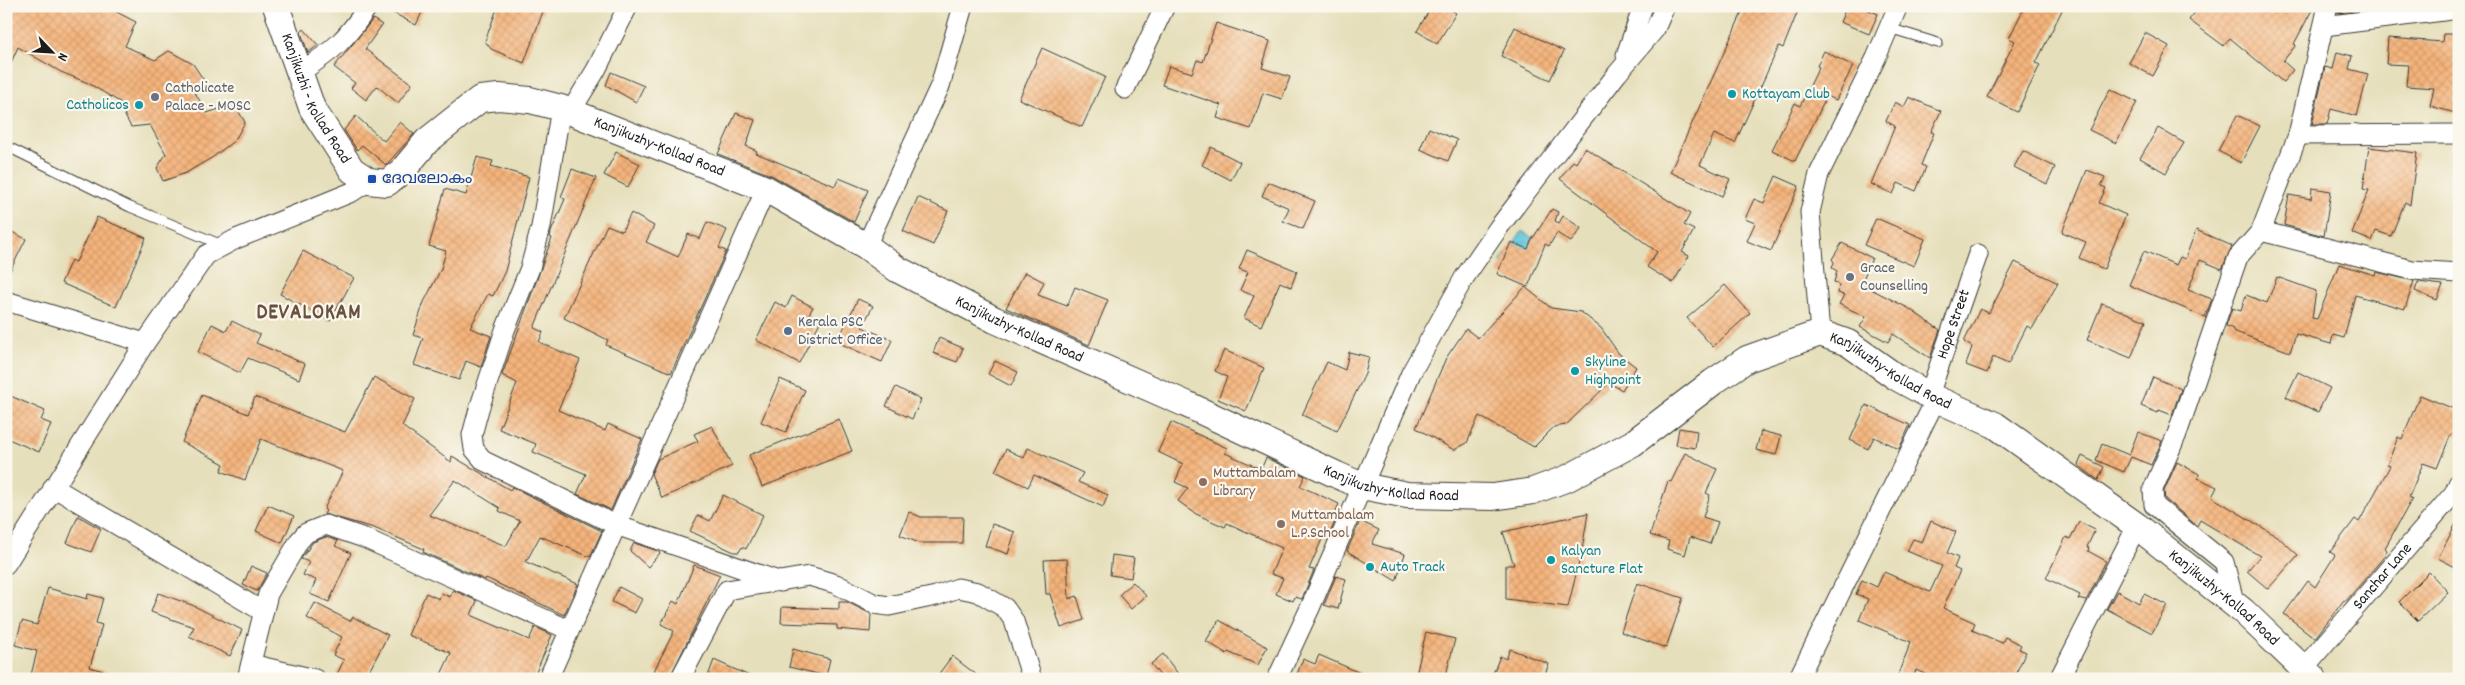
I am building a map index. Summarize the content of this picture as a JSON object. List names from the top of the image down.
{
  "streets": {
    "main road": ["Kanjikuzhi - Kollad Road", "Kanjikuzhy-Kollad Road"],
    "street": ["Hope Street", "Sanchar Lane"]
  },
  "crossings": [
    ["Kanjikuzhi - Kollad Road", "Kanjikuzhy-Kollad Road"],
    ["Kanjikuzhy-Kollad Road", "Hope Street"],
    ["Kanjikuzhy-Kollad Road", "Sanchar Lane"]
  ],
  "districts": ["DEVALOKAM"],
  "places": {
    "other": [
      "Kottayam Club",
      "Catholicate Palace - MOSC",
      "Catholicos",
      "Grace Counselling",
      "Kerala PSC District Office",
      "Skyline Highpoint",
      "Muttambalam Library",
      "Muttambalam L.P.School",
      "Kalyan Sancture Flat",
      "Auto Track"
    ],
    "transit": ["ദേവലോകം"]
  },
  "north": "bottom right"
}
